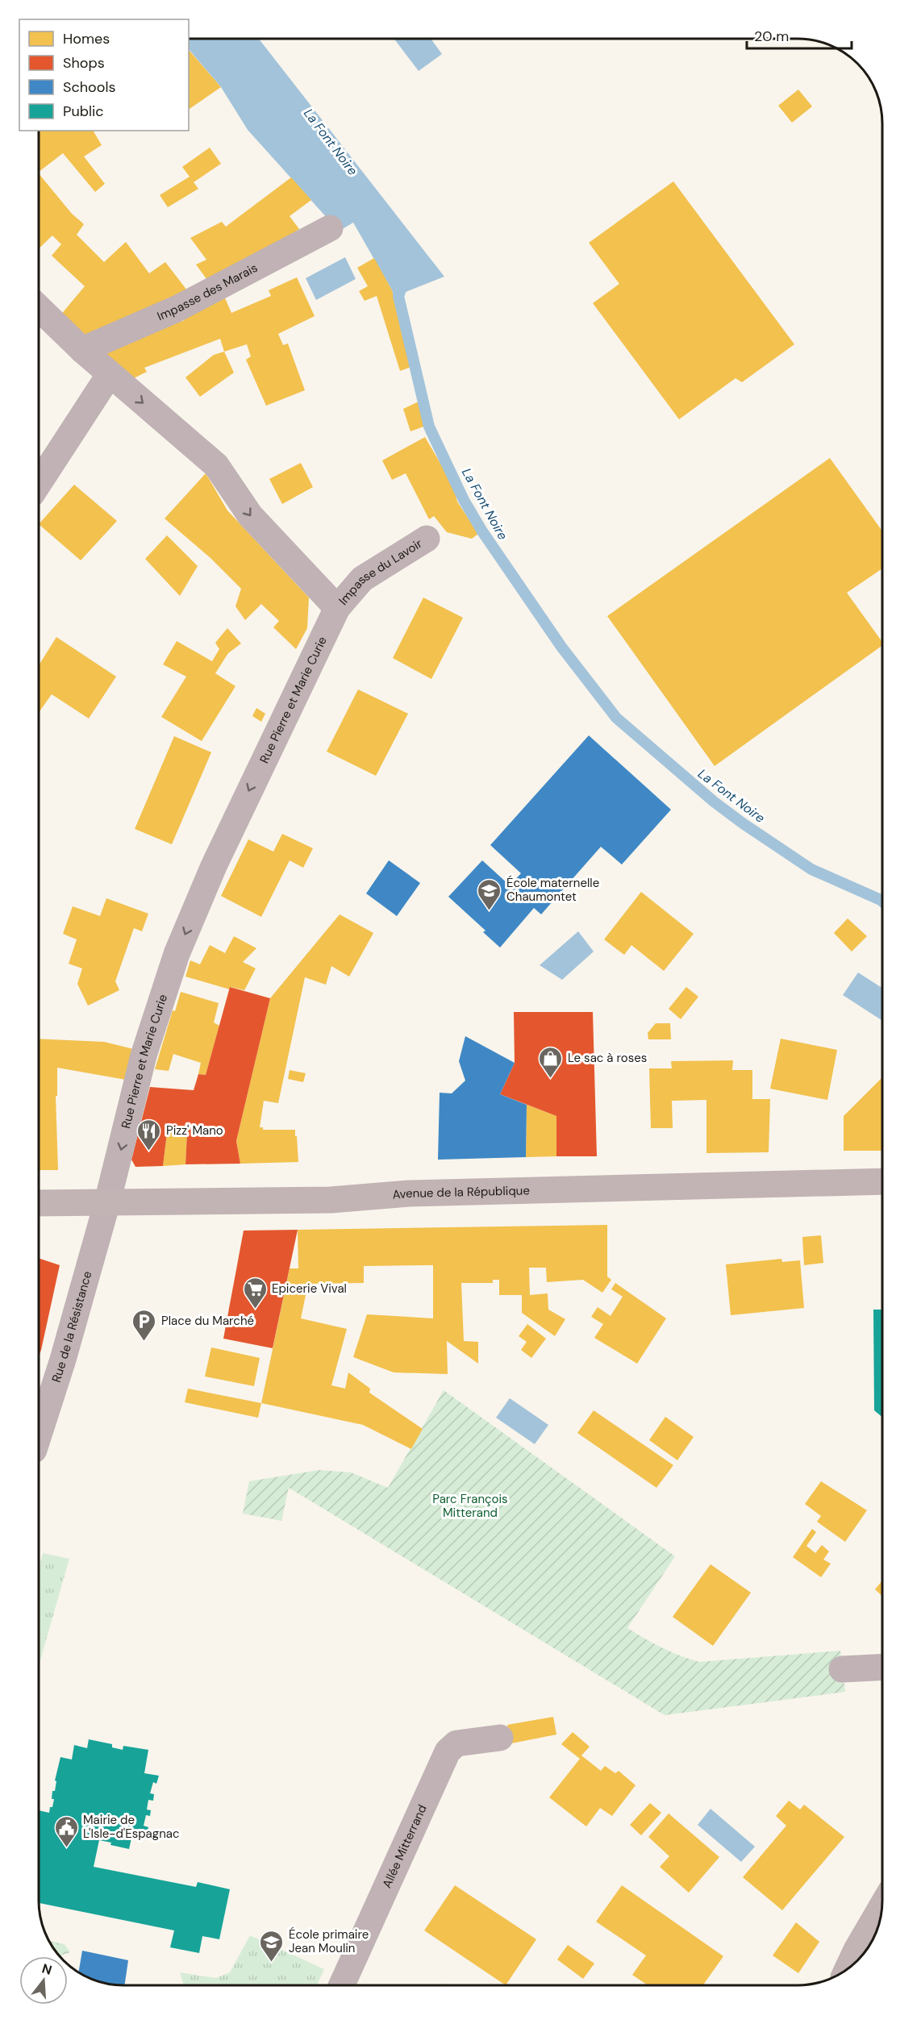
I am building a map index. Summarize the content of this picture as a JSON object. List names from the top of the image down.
{
  "streets": {
    "main road": ["Avenue de la République"],
    "street": [
      "Impasse des Marais",
      "Impasse du Lavoir",
      "Rue Pierre et Marie Curie",
      "Rue de la Résistance",
      "Allée Mitterrand"
    ]
  },
  "crossings": [
    ["Impasse du Lavoir", "Rue Pierre et Marie Curie"],
    ["Rue Pierre et Marie Curie", "Avenue de la République"],
    ["Rue Pierre et Marie Curie", "Rue de la Résistance"],
    ["Avenue de la République", "Rue de la Résistance"]
  ],
  "one_way": ["Rue Pierre et Marie Curie"],
  "water": ["La Font Noire"],
  "parks": ["Parc François Mitterand"],
  "places": {
    "school or university": ["École maternelle Chaumontet", "École primaire Jean Moulin"],
    "shop": ["Le sac à roses"],
    "restaurant": ["Pizz' Mano"],
    "supermarket": ["Epicerie Vival"],
    "parking": ["Place du Marché"],
    "public building": ["Mairie de L'Isle-d'Espagnac"]
  },
  "legend": [
    "Homes",
    "Shops",
    "Schools",
    "Public"
  ],
  "scale_bar": "20 m",
  "north": "top"
}
